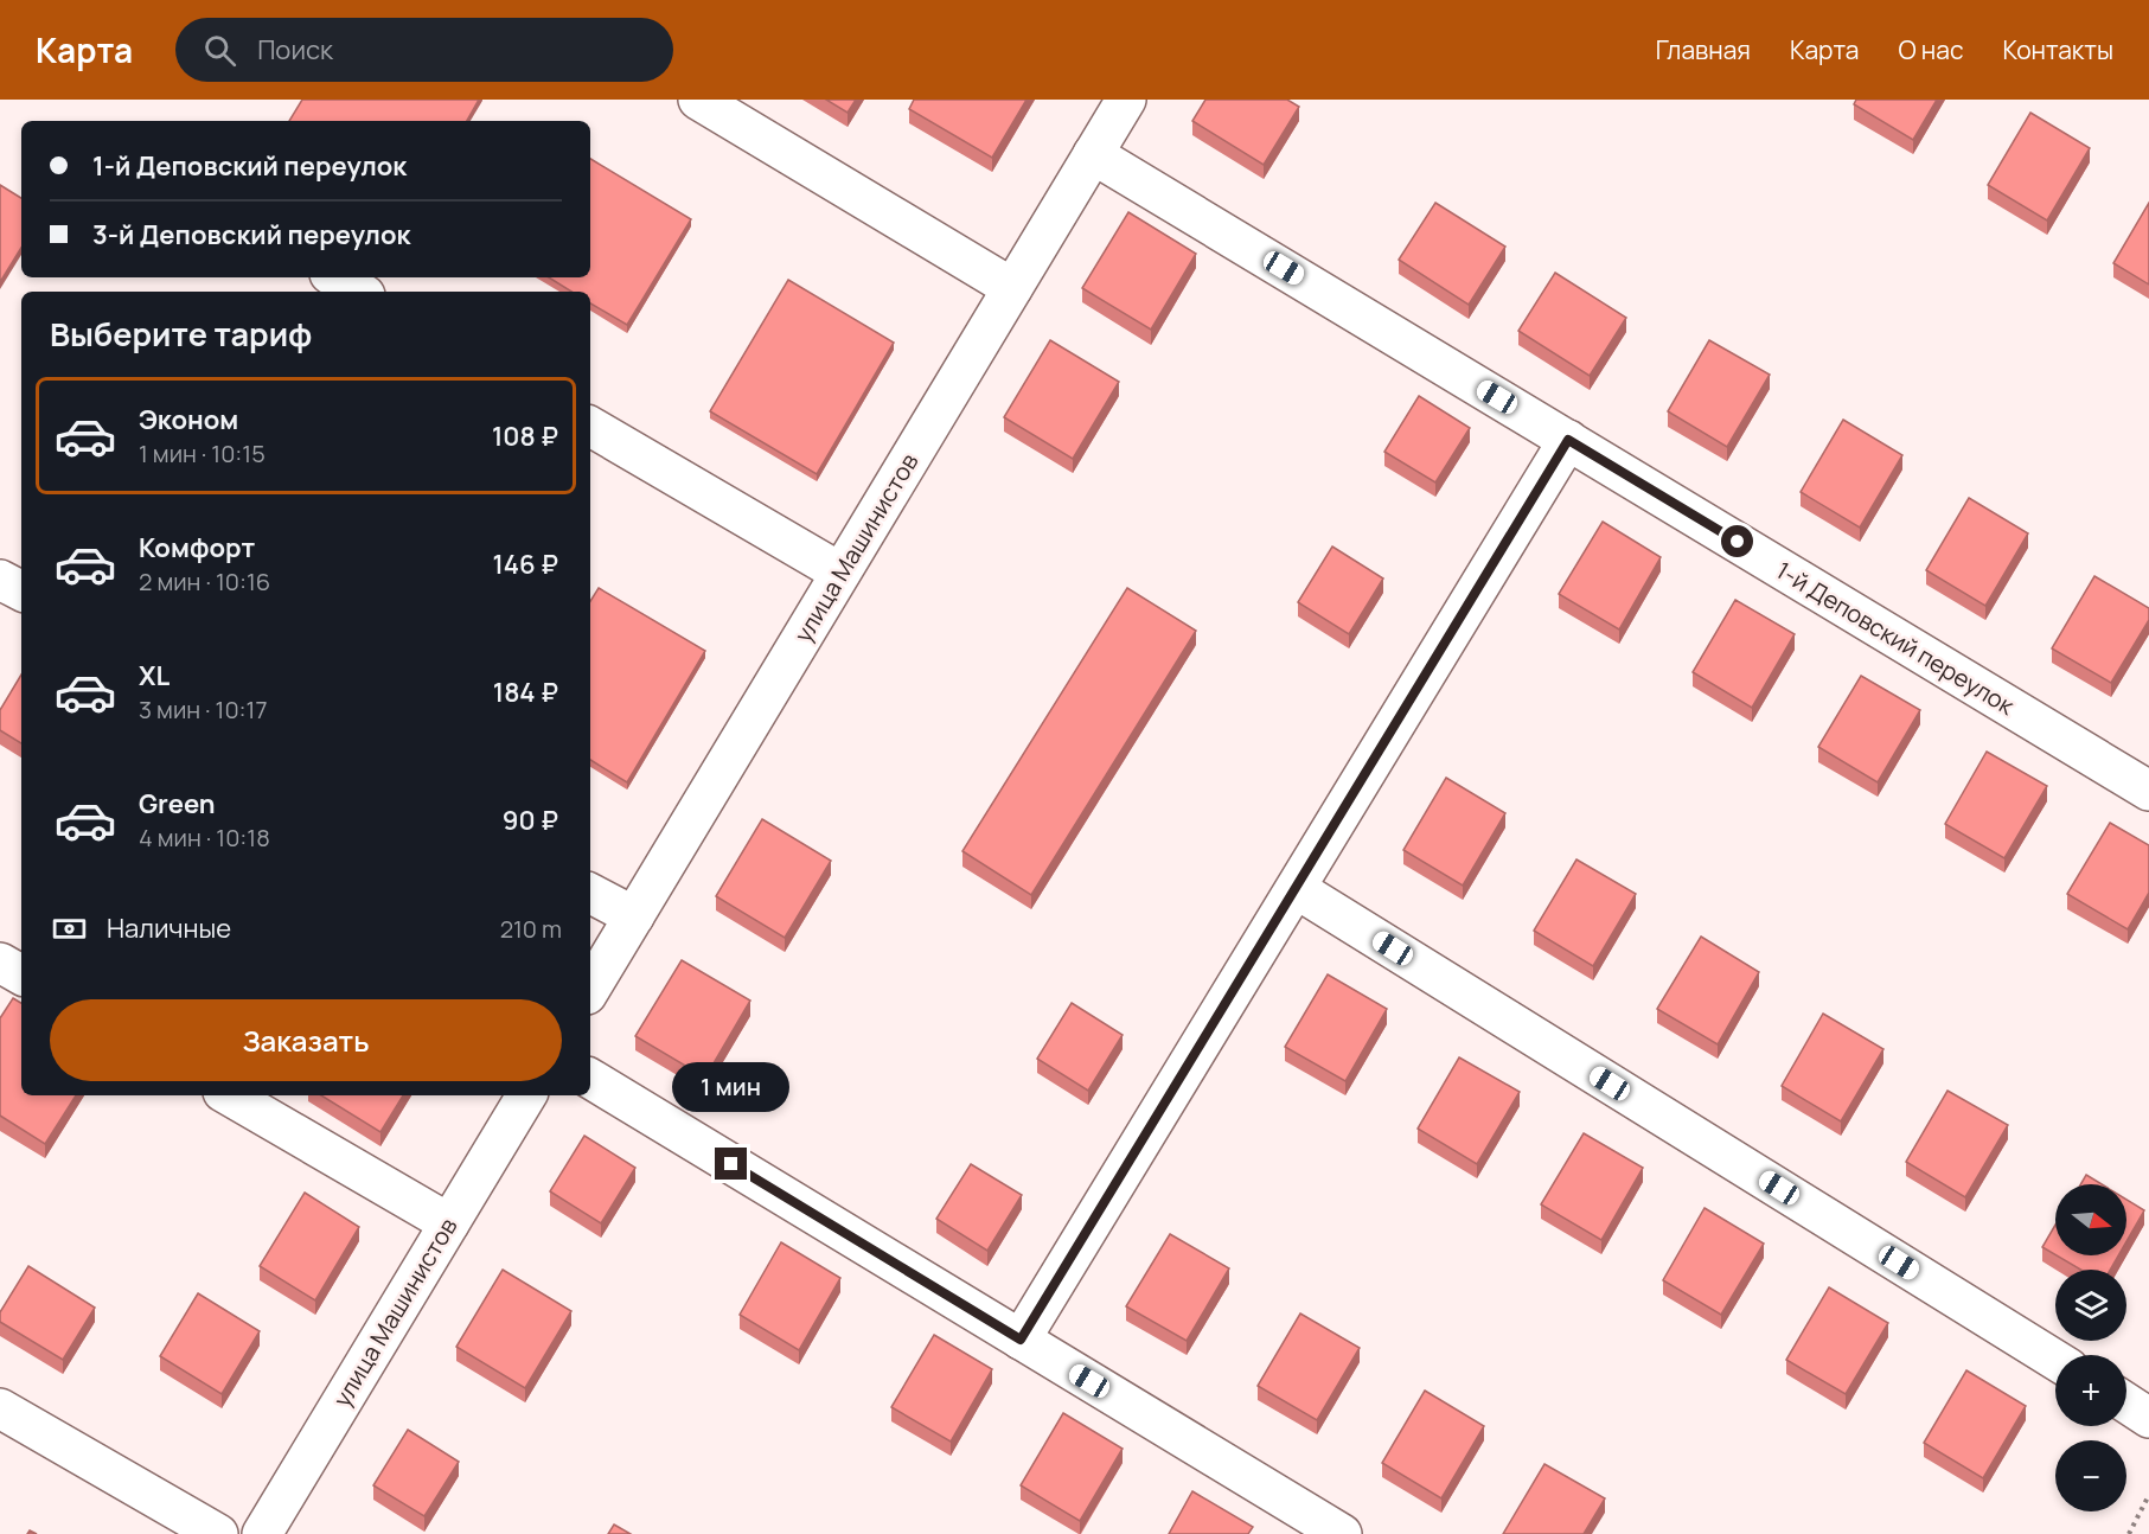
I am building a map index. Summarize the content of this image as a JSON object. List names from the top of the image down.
{
  "streets": {
    "street": ["улица Машинистов", "1-й Деповский переулок"]
  },
  "crossings": [
    ["улица Машинистов", "1-й Деповский переулок"]
  ],
  "north": "right",
  "page": {
    "header": "Карта",
    "search": "Поиск",
    "nav": [
      "Главная",
      "Карта",
      "О нас",
      "Контакты"
    ],
    "banner": ["1-й Деповский переулок", "3-й Деповский переулок"],
    "heading": "Выберите тариф",
    "list": [
      {
        "name": "Эконом",
        "note": "1 мин · 10:15",
        "value": "108 ₽"
      },
      {
        "name": "Комфорт",
        "note": "2 мин · 10:16",
        "value": "146 ₽"
      },
      {
        "name": "XL",
        "note": "3 мин · 10:17",
        "value": "184 ₽"
      },
      {
        "name": "Green",
        "note": "4 мин · 10:18",
        "value": "90 ₽"
      }
    ],
    "pay": ["Наличные", "210 m"],
    "buttons": "Заказать",
    "bubble": "1 мин",
    "map_buttons": ["+", "−"]
  }
}
